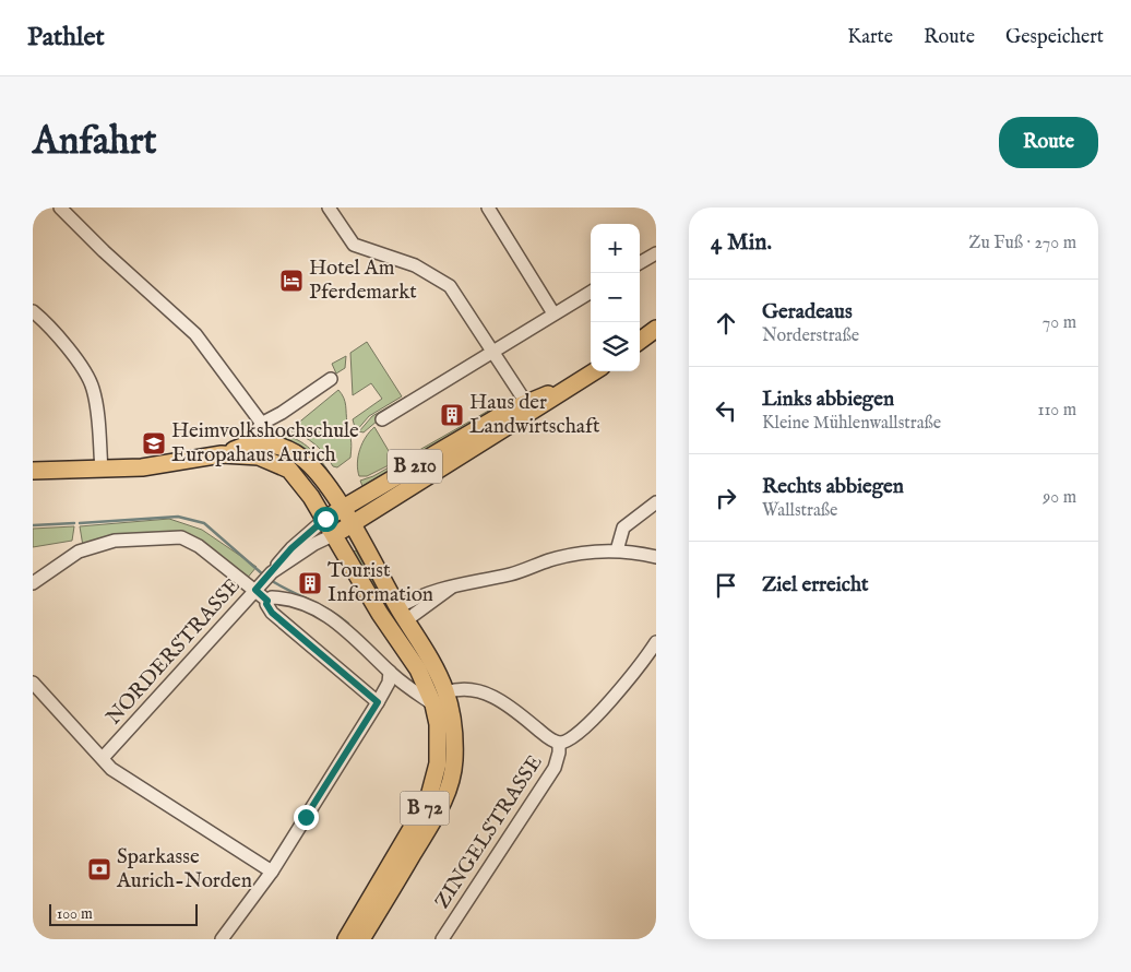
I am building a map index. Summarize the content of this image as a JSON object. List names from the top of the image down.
{
  "streets": {
    "main road": ["B 210", "B 72"],
    "street": ["NORDERSTRASSE", "ZINGELSTRASSE"]
  },
  "crossings": [
    ["B 210", "NORDERSTRASSE"],
    ["B 210", "B 72"],
    ["NORDERSTRASSE", "B 72"],
    ["B 72", "ZINGELSTRASSE"]
  ],
  "places": {
    "hotel": ["Hotel Am Pferdemarkt"],
    "building": ["Haus der Landwirtschaft", "Tourist Information"],
    "school or university": ["Heimvolkshochschule Europahaus Aurich"],
    "bank": ["Sparkasse Aurich-Norden"]
  },
  "scale_bar": "100 m",
  "page": {
    "header": "Pathlet",
    "nav": ["Karte", "Route", "Gespeichert"],
    "buttons": "Route",
    "title": "Anfahrt",
    "heading": ["4 Min.", "Zu Fuß · 270 m"],
    "map_buttons": ["+", "−"],
    "list": [
      ["Geradeaus", "Norderstraße", "70 m"],
      ["Links abbiegen", "Kleine Mühlenwallstraße", "110 m"],
      ["Rechts abbiegen", "Wallstraße", "90 m"],
      "Ziel erreicht"
    ],
    "scale": "100 m"
  }
}
